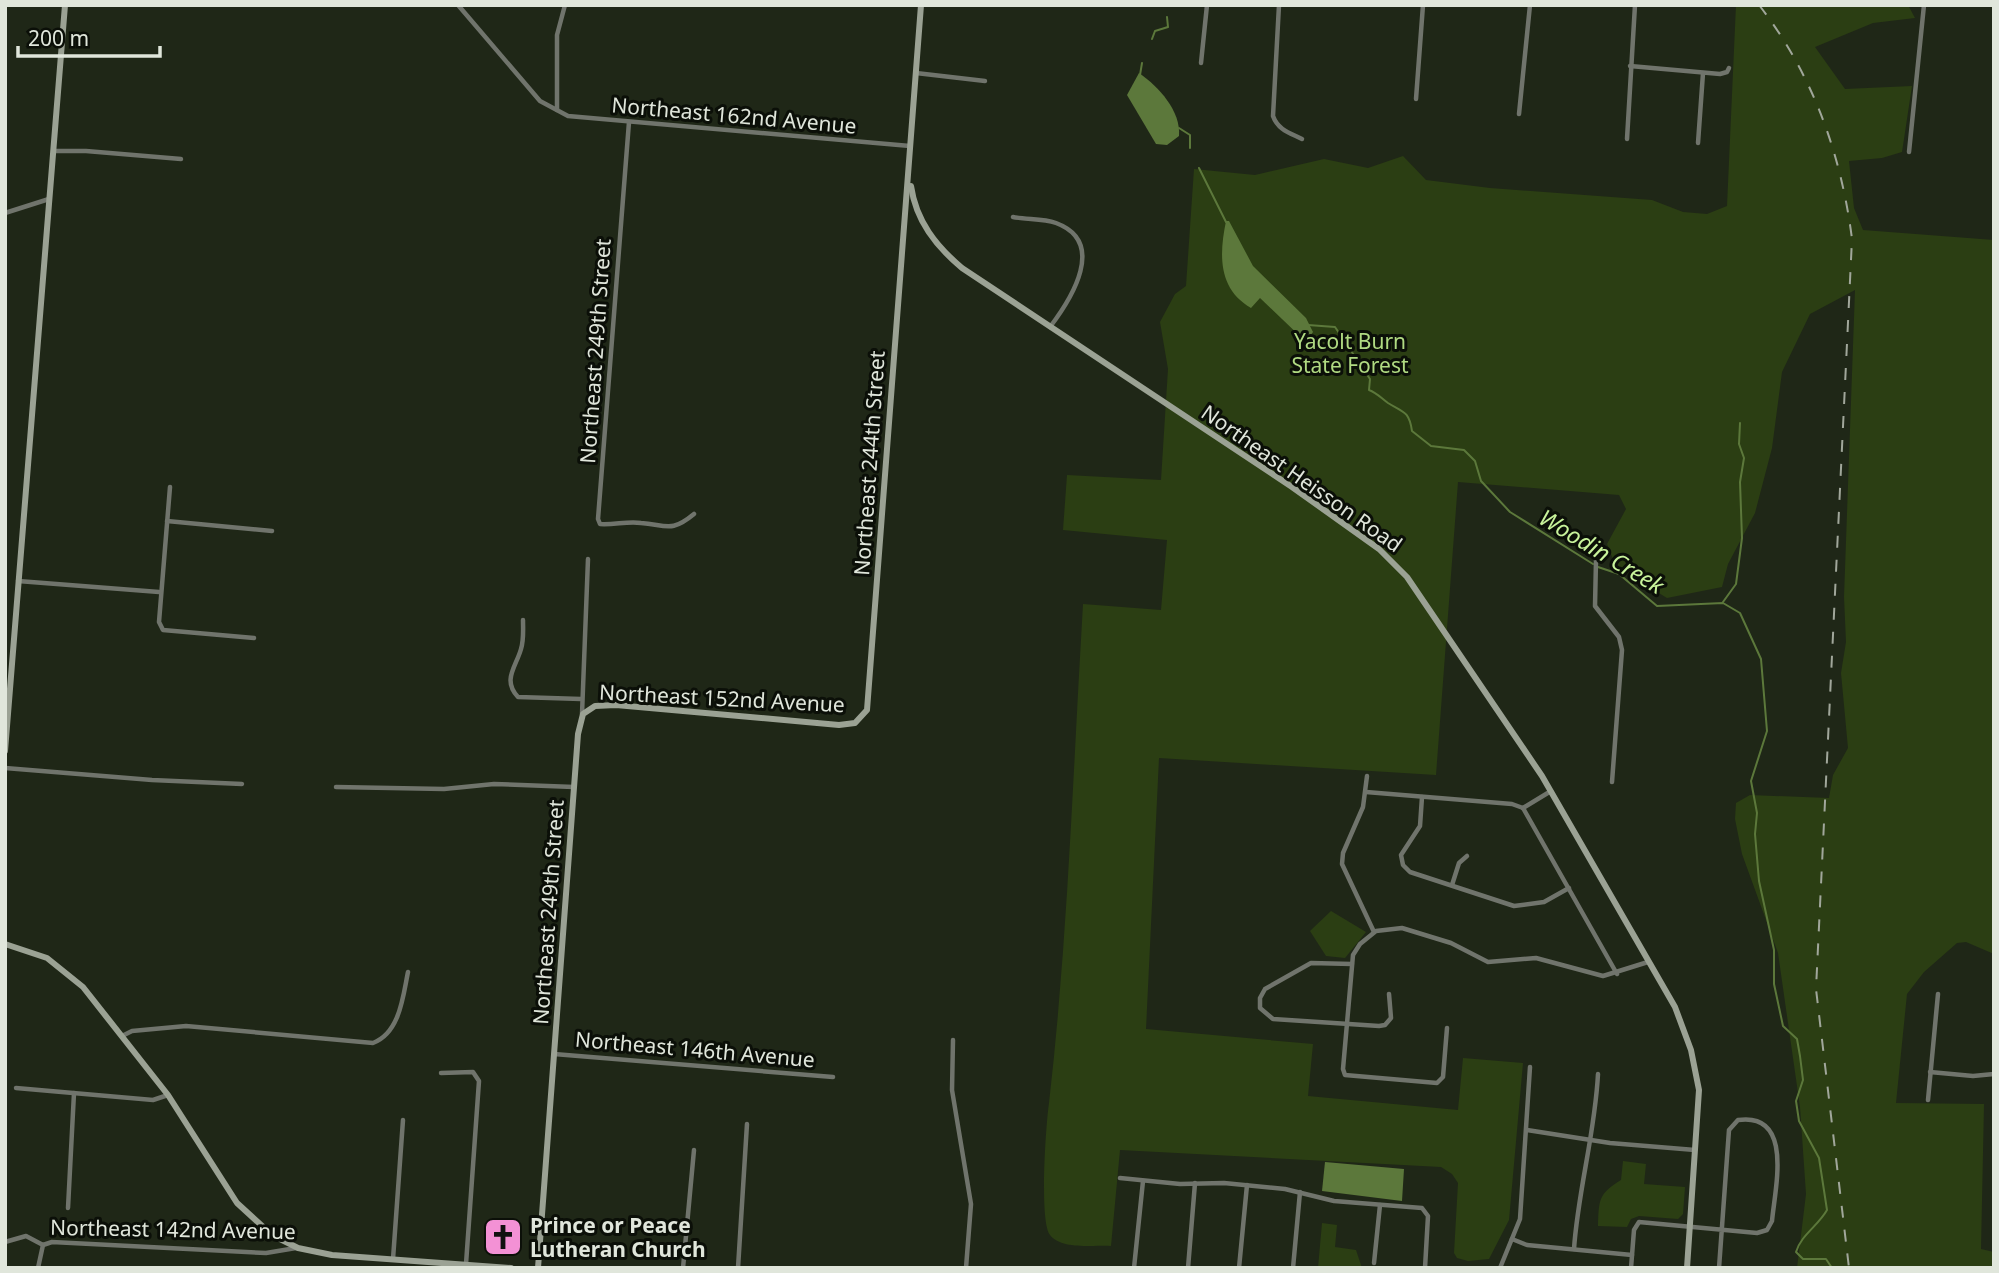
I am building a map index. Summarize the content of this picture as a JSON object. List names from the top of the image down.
{
  "streets": {
    "street": [
      "Northeast 162nd Avenue",
      "Northeast 249th Street",
      "Northeast 244th Street",
      "Northeast Heisson Road",
      "Northeast 152nd Avenue",
      "Northeast 146th Avenue",
      "Northeast 142nd Avenue"
    ]
  },
  "crossings": [
    ["Northeast 162nd Avenue", "Northeast 249th Street"],
    ["Northeast 249th Street", "Northeast 152nd Avenue"],
    ["Northeast 249th Street", "Northeast 146th Avenue"],
    ["Northeast 244th Street", "Northeast Heisson Road"],
    ["Northeast 244th Street", "Northeast 152nd Avenue"]
  ],
  "water": ["Woodin Creek"],
  "parks": ["Yacolt Burn State Forest"],
  "places": {
    "church": ["Prince or Peace Lutheran Church"]
  },
  "scale_bar": "200 m"
}
